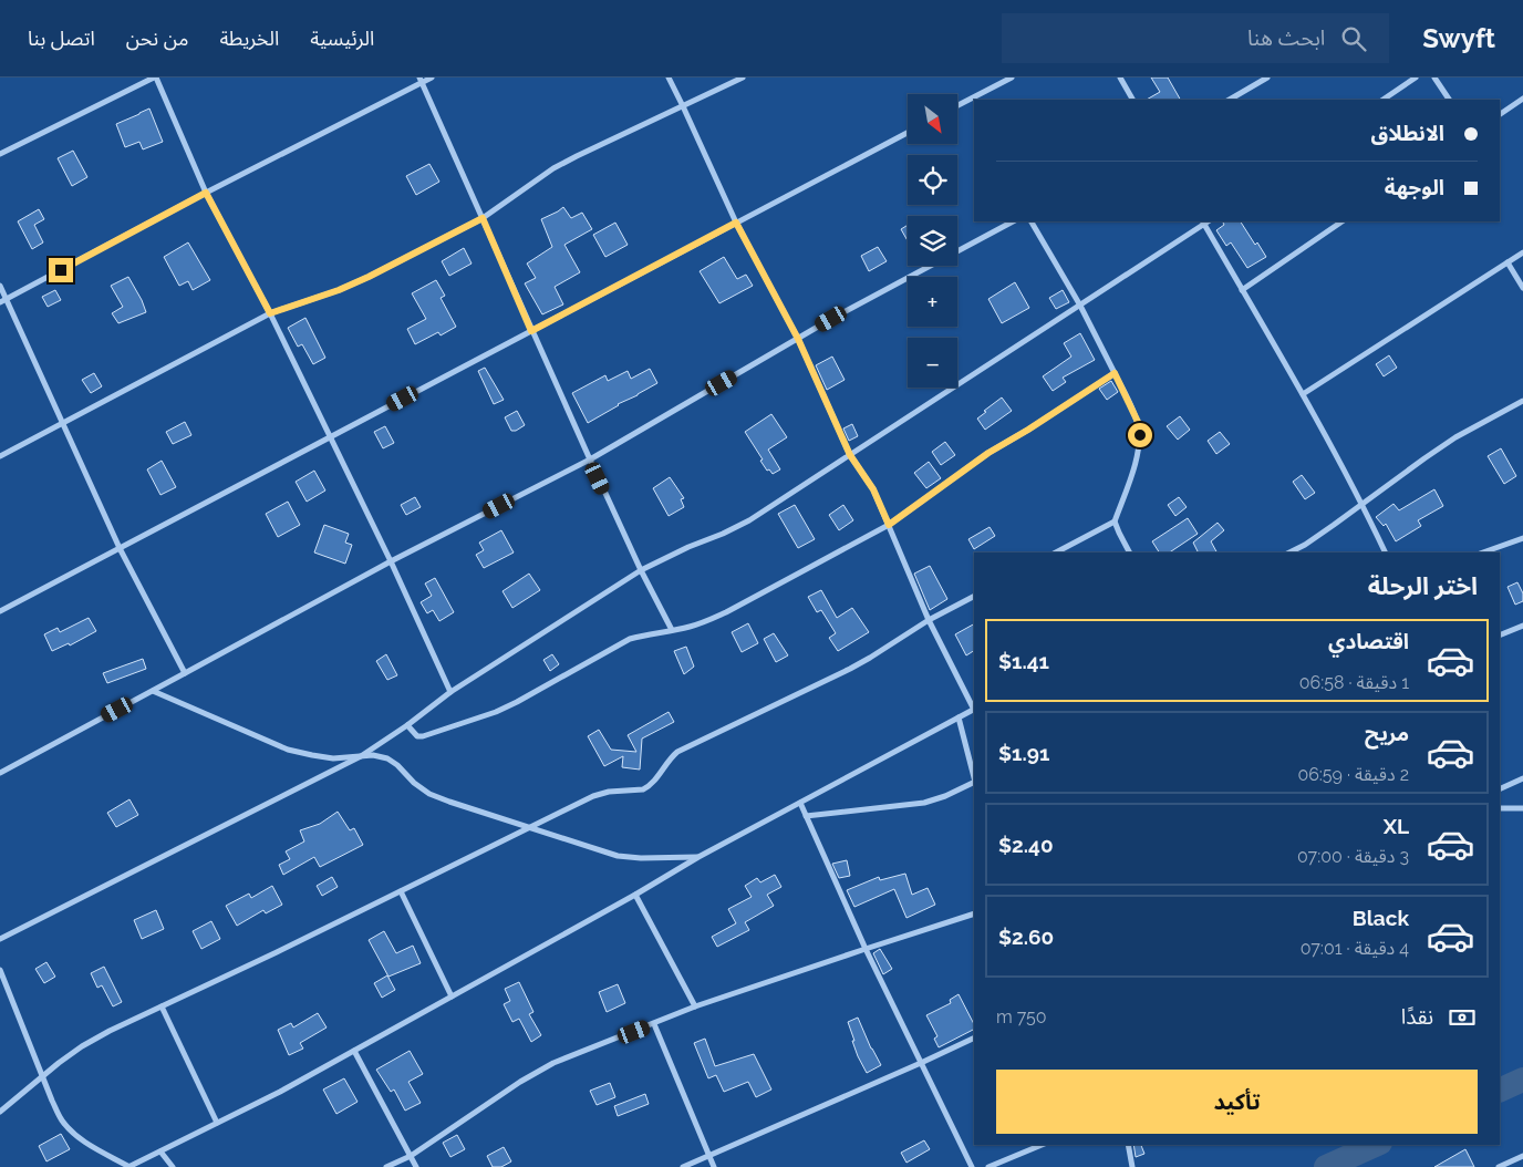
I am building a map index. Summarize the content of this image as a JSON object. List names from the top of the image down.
{
  "north": "bottom right",
  "page": {
    "header": "Swyft",
    "search": "ابحث هنا",
    "nav": [
      "الرئيسية",
      "الخريطة",
      "من نحن",
      "اتصل بنا"
    ],
    "map_buttons": ["+", "−"],
    "banner": ["الانطلاق", "الوجهة"],
    "heading": "اختر الرحلة",
    "list": [
      {
        "name": "اقتصادي",
        "note": "1 دقيقة · 06:58",
        "value": "$1.41"
      },
      {
        "name": "مريح",
        "note": "2 دقيقة · 06:59",
        "value": "$1.91"
      },
      {
        "name": "XL",
        "note": "3 دقيقة · 07:00",
        "value": "$2.40"
      },
      {
        "name": "Black",
        "note": "4 دقيقة · 07:01",
        "value": "$2.60"
      }
    ],
    "pay": ["نقدًا", "750 m"],
    "buttons": "تأكيد"
  }
}
